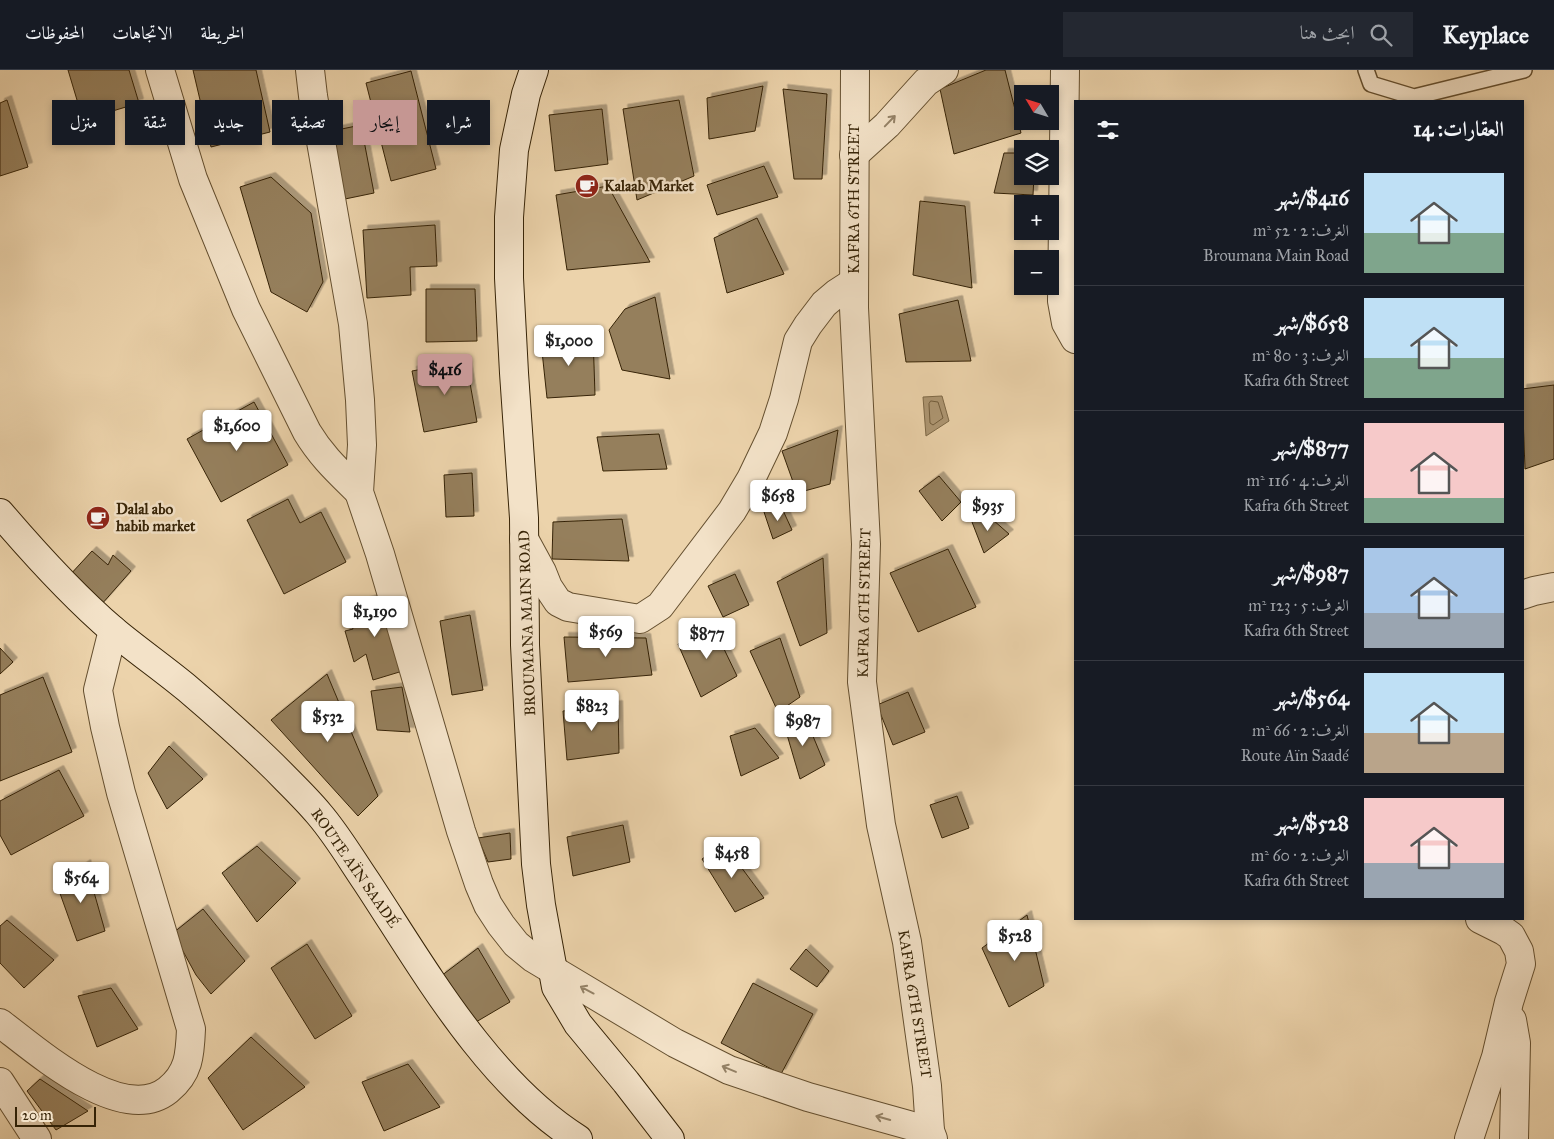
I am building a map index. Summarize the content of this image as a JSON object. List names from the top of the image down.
{
  "streets": {
    "street": ["KAFRA 6TH STREET", "BROUMANA MAIN ROAD", "ROUTE AÏN SAADÉ"]
  },
  "places": {
    "cafe": ["Kalaab Market", "Dalal abo habib market"]
  },
  "scale_bar": "20 m",
  "north": "top left",
  "page": {
    "header": "Keyplace",
    "search": "ابحث هنا",
    "nav": ["الخريطة", "الاتجاهات", "المحفوظات"],
    "map_buttons": ["+", "−"],
    "chip": [
      "شراء",
      "إيجار",
      "تصفية",
      "جديد",
      "شقة",
      "منزل"
    ],
    "heading": "العقارات: 14",
    "list": [
      {
        "name": "$416/شهر",
        "note": "الغرف: 2 · 52 m² · Broumana Main Road"
      },
      {
        "name": "$658/شهر",
        "note": "الغرف: 3 · 80 m² · Kafra 6th Street"
      },
      {
        "name": "$877/شهر",
        "note": "الغرف: 4 · 116 m² · Kafra 6th Street"
      },
      {
        "name": "$987/شهر",
        "note": "الغرف: 5 · 123 m² · Kafra 6th Street"
      },
      {
        "name": "$564/شهر",
        "note": "الغرف: 2 · 66 m² · Route Aïn Saadé"
      },
      {
        "name": "$528/شهر",
        "note": "الغرف: 2 · 60 m² · Kafra 6th Street"
      }
    ],
    "price": [
      "$1,000",
      "$416",
      "$1,600",
      "$658",
      "$935",
      "$1,190",
      "$569",
      "$877",
      "$823",
      "$532",
      "$987",
      "$458",
      "$564",
      "$528"
    ],
    "scale": "20 m"
  }
}
